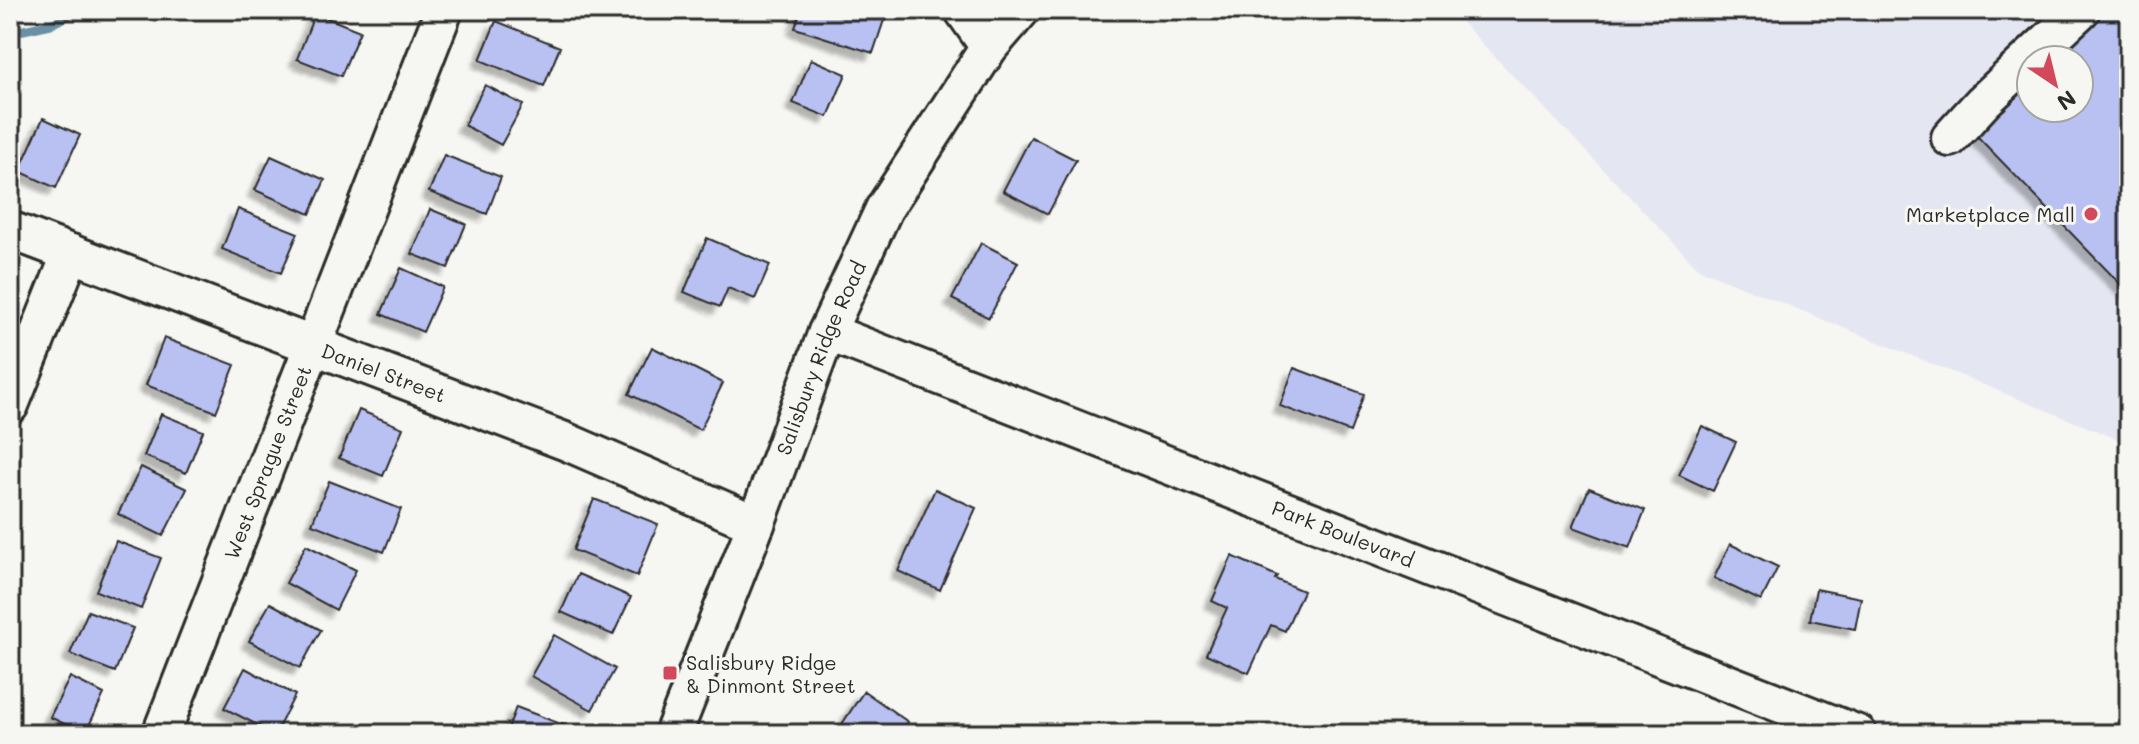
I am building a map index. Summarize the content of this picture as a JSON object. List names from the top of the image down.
{
  "streets": {
    "street": [
      "Salisbury Ridge Road",
      "Daniel Street",
      "West Sprague Street",
      "Park Boulevard"
    ]
  },
  "crossings": [
    ["Salisbury Ridge Road", "Daniel Street"],
    ["Salisbury Ridge Road", "Park Boulevard"],
    ["Daniel Street", "West Sprague Street"]
  ],
  "places": {
    "other": ["Marketplace Mall"],
    "transit": ["Salisbury Ridge & Dinmont Street"]
  },
  "north": "bottom right"
}
